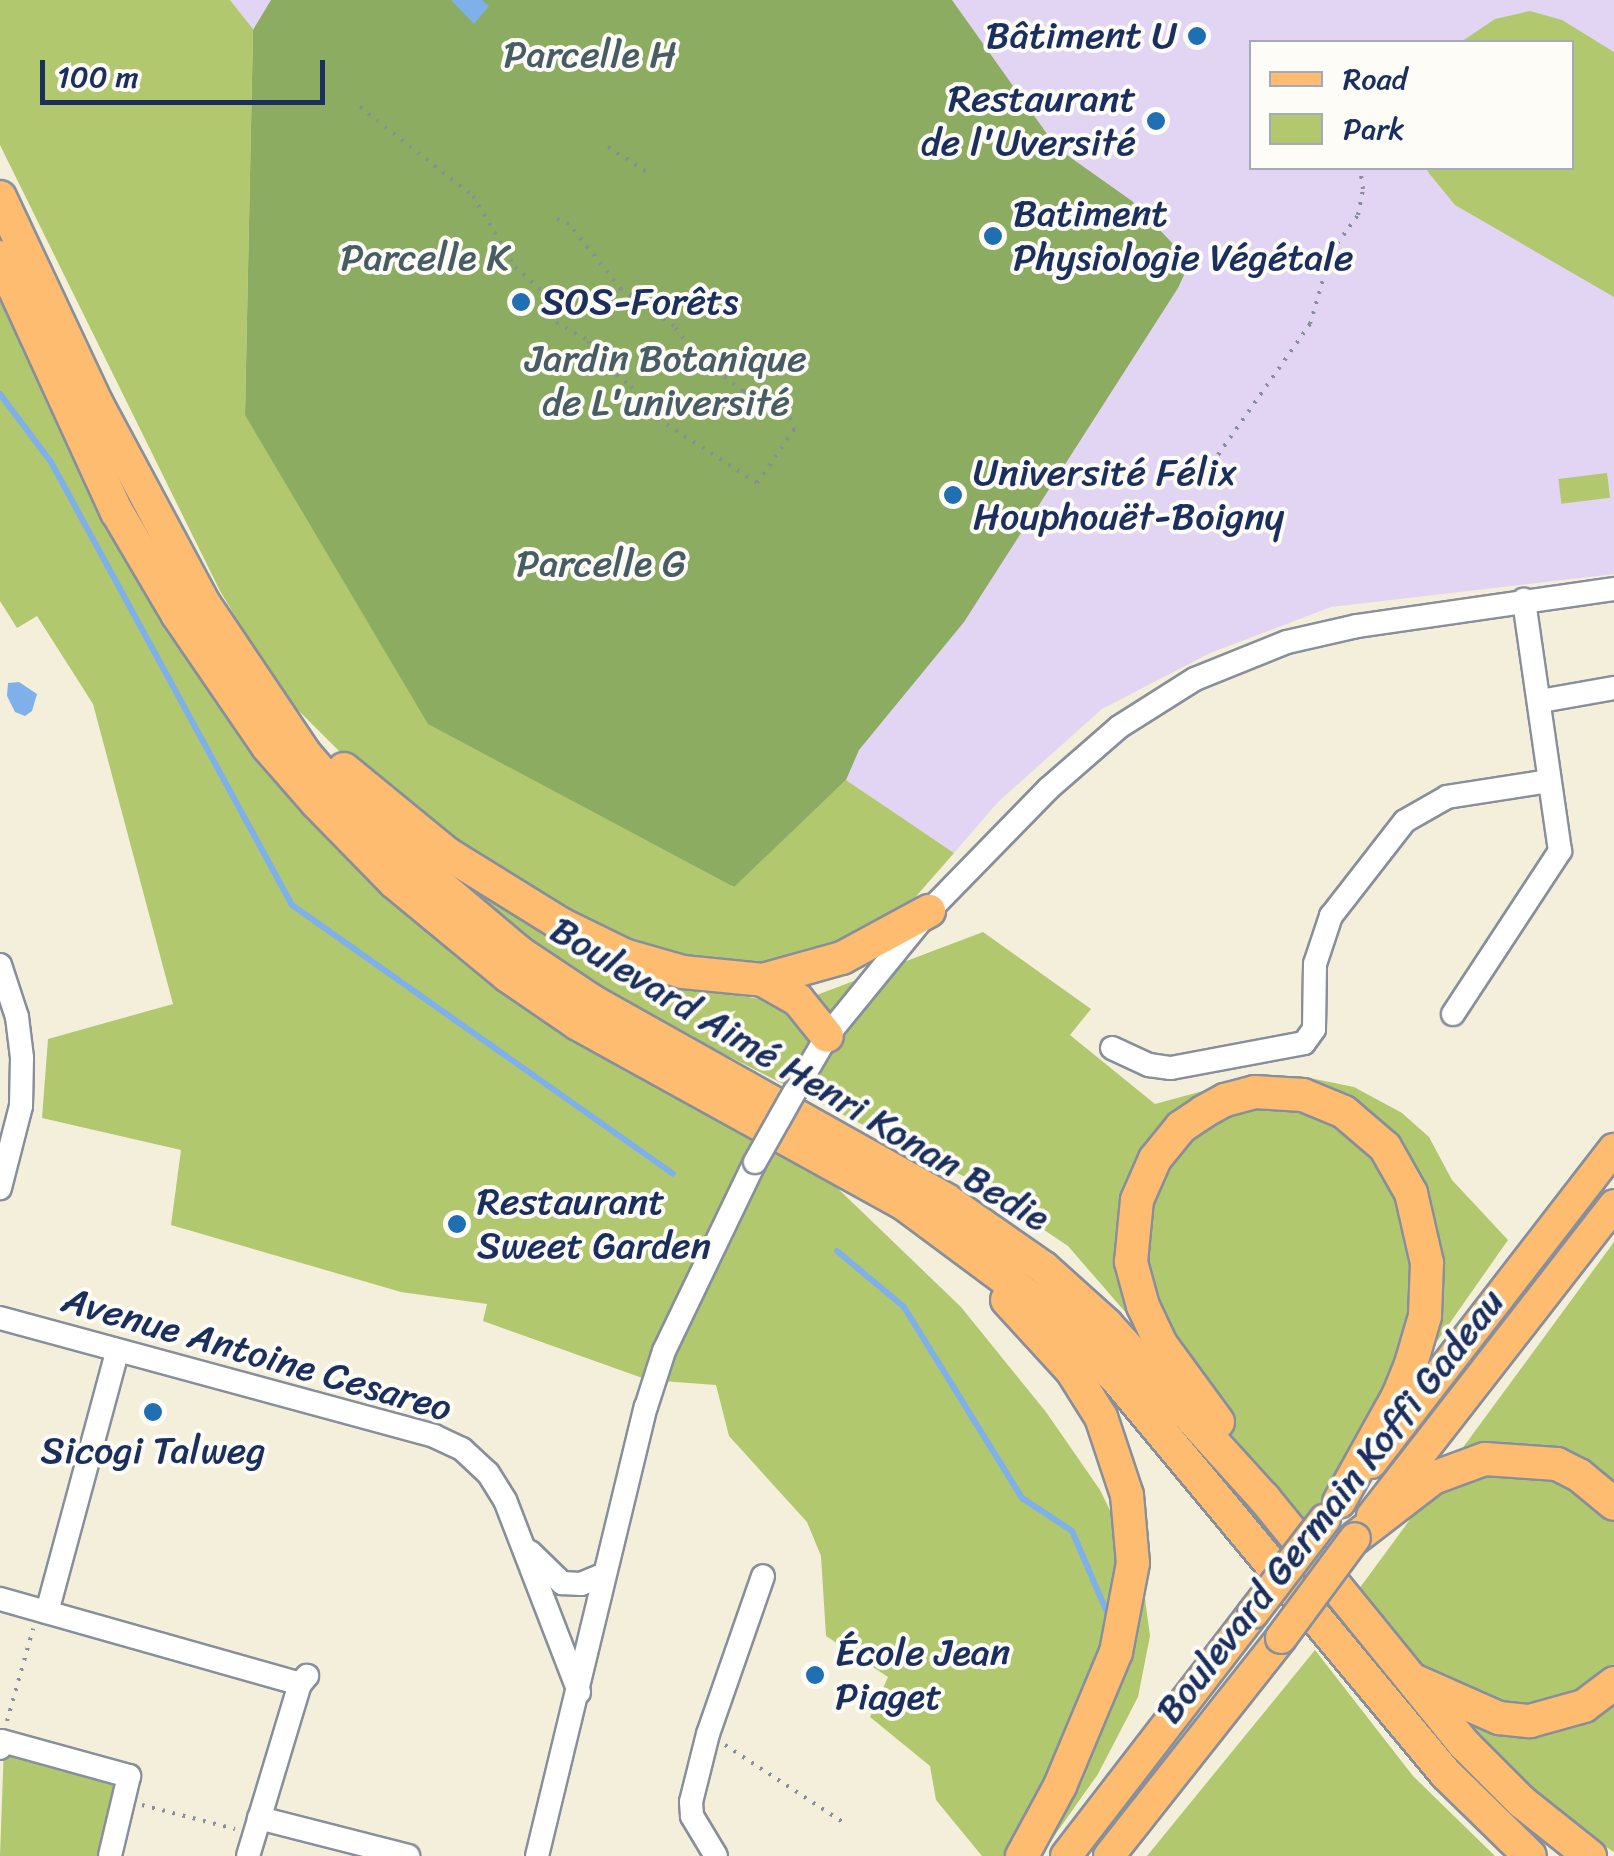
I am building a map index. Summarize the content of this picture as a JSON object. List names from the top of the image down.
{
  "streets": {
    "highway": ["Boulevard Aimé Henri Konan Bedie"],
    "main road": ["Boulevard Germain Koffi Gadeau"],
    "street": ["Avenue Antoine Cesareo"]
  },
  "parks": [
    "Parcelle H",
    "Parcelle K",
    "Jardin Botanique de L'université",
    "Parcelle G"
  ],
  "places": [
    "Bâtiment U",
    "Restaurant de l'Uversité",
    "Batiment Physiologie Végétale",
    "SOS-Forêts",
    "Université Félix Houphouët-Boigny",
    "Restaurant Sweet Garden",
    "Sicogi Talweg",
    "École Jean Piaget"
  ],
  "legend": ["Road", "Park"],
  "scale_bar": "100 m"
}
